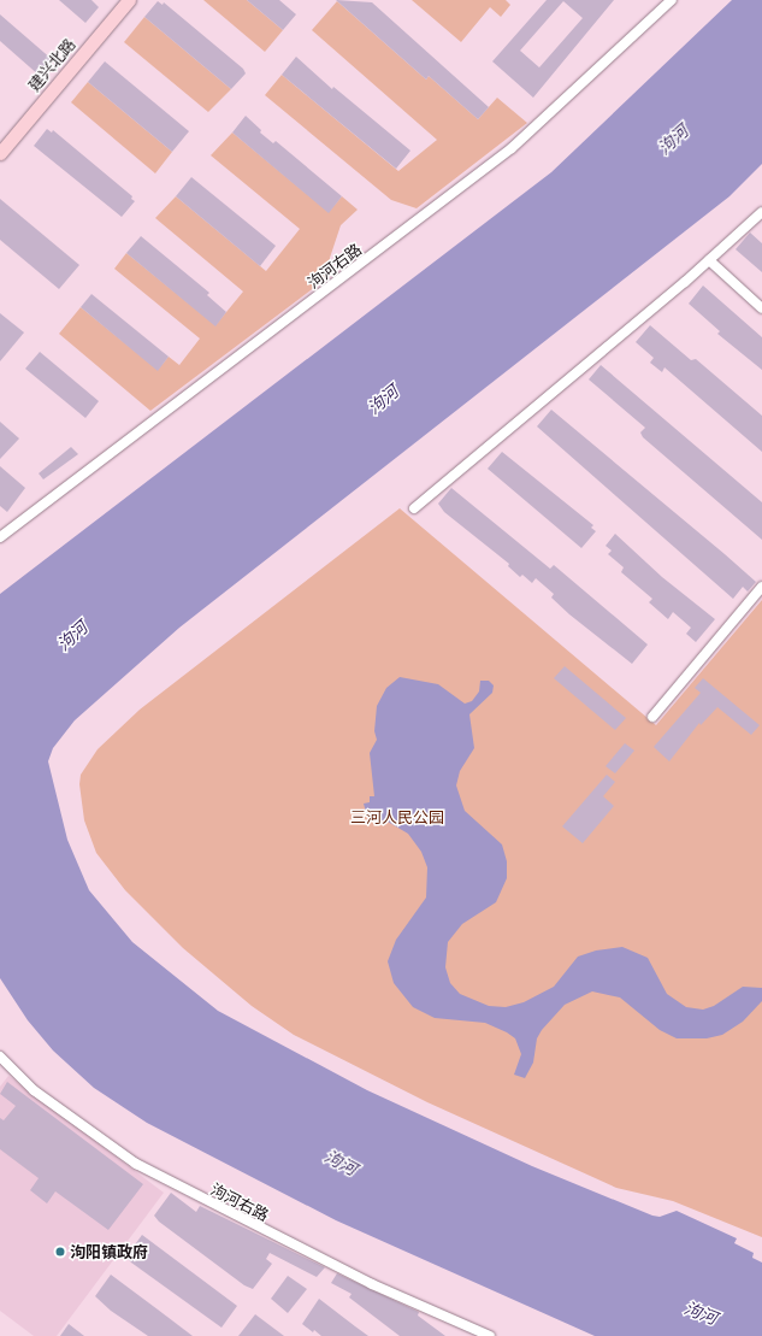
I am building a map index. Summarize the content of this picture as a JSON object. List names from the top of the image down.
{
  "streets": {
    "street": ["建兴北路", "泃河右路"]
  },
  "water": ["泃河"],
  "parks": ["三河人民公园"],
  "places": ["泃阳镇政府"]
}
